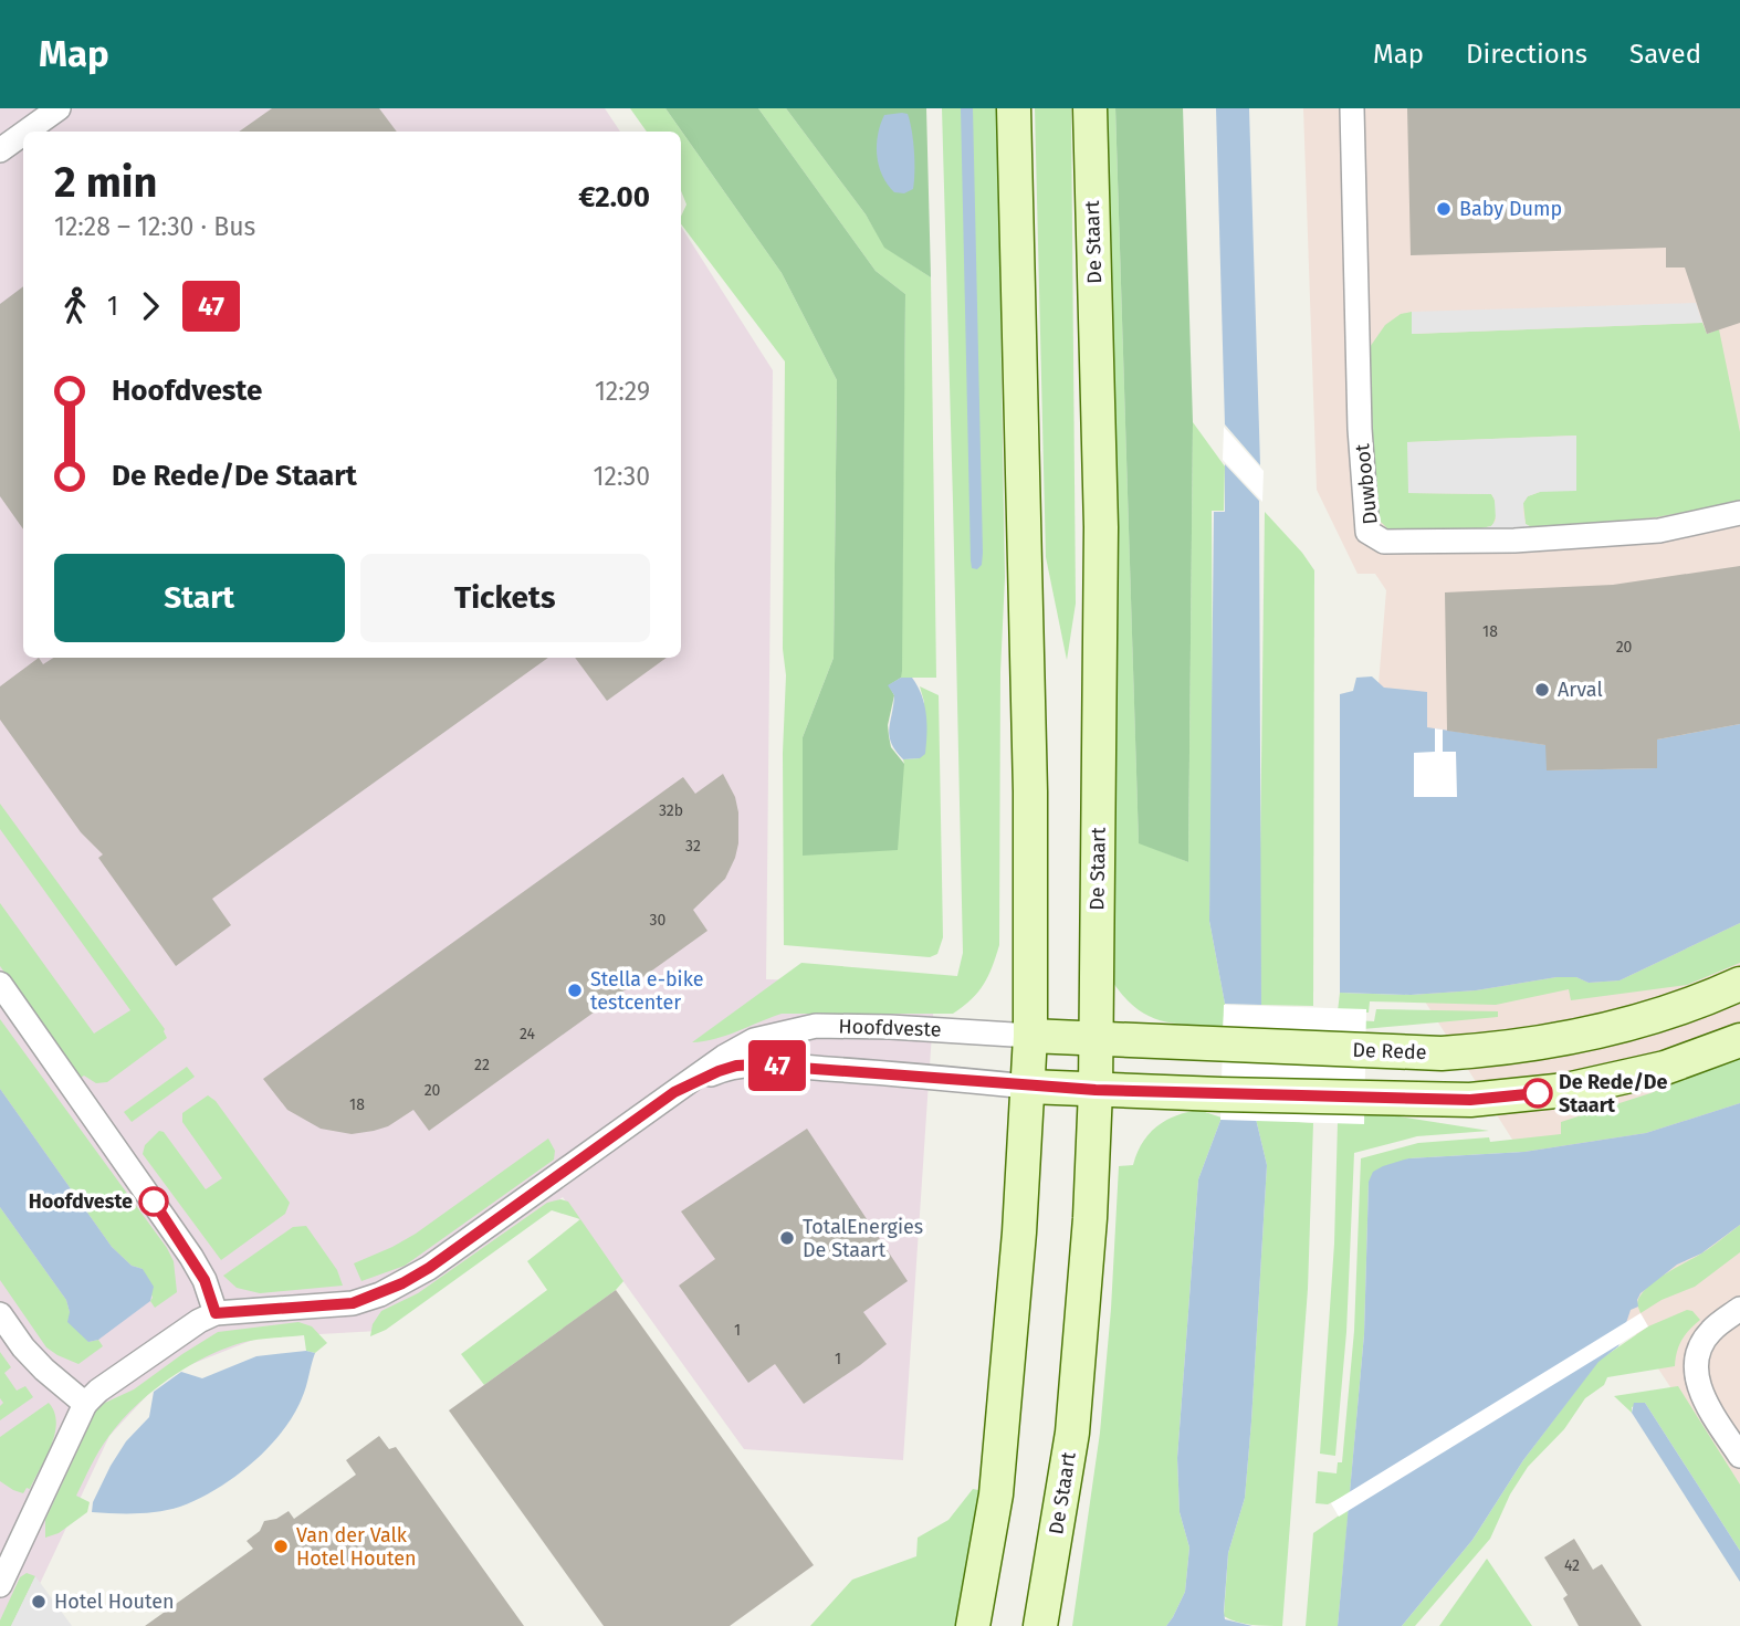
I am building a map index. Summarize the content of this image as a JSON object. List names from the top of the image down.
{
  "streets": {
    "main road": ["De Staart", "De Rede"],
    "street": ["Duwboot", "Hoofdveste"]
  },
  "crossings": [
    ["De Staart", "De Rede"],
    ["Hoofdveste", "De Rede"]
  ],
  "places": [
    "Baby Dump",
    "Arval",
    "Stella e-bike testcenter",
    "De Rede/De Staart",
    "Hoofdveste",
    "TotalEnergies De Staart",
    "Van der Valk Hotel Houten",
    "Hotel Houten"
  ],
  "lines": ["bus line 47"],
  "house_numbers": [
    "18",
    "20",
    "32b",
    "32",
    "30",
    "24",
    "22",
    "20",
    "18",
    "1",
    "1",
    "42"
  ],
  "page": {
    "header": "Map",
    "nav": ["Map", "Directions", "Saved"],
    "on_map": "47",
    "heading": ["2 min", "12:28 – 12:30 · Bus", "€2.00"],
    "legs": ["1", "47"],
    "list": [
      {
        "name": "Hoofdveste",
        "value": "12:29"
      },
      {
        "name": "De Rede/De Staart",
        "value": "12:30"
      }
    ],
    "buttons": ["Start", "Tickets"]
  }
}
